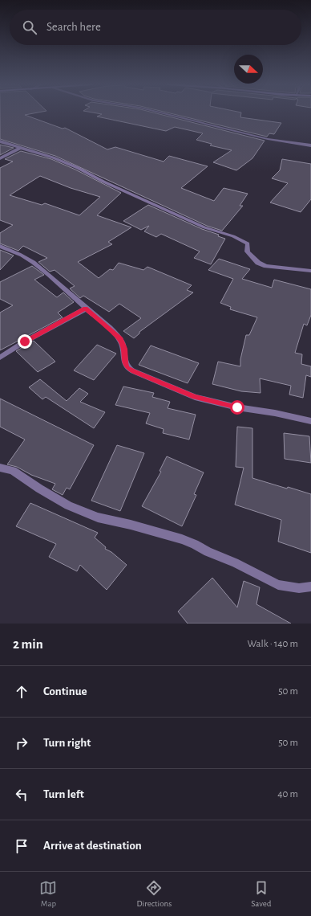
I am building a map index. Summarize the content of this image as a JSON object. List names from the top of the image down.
{
  "north": "right",
  "page": {
    "search": "Search here",
    "heading": ["2 min", "Walk · 140 m"],
    "list": [
      ["Continue", "50 m"],
      ["Turn right", "50 m"],
      ["Turn left", "40 m"],
      "Arrive at destination"
    ],
    "nav": ["Map", "Directions", "Saved"]
  }
}
